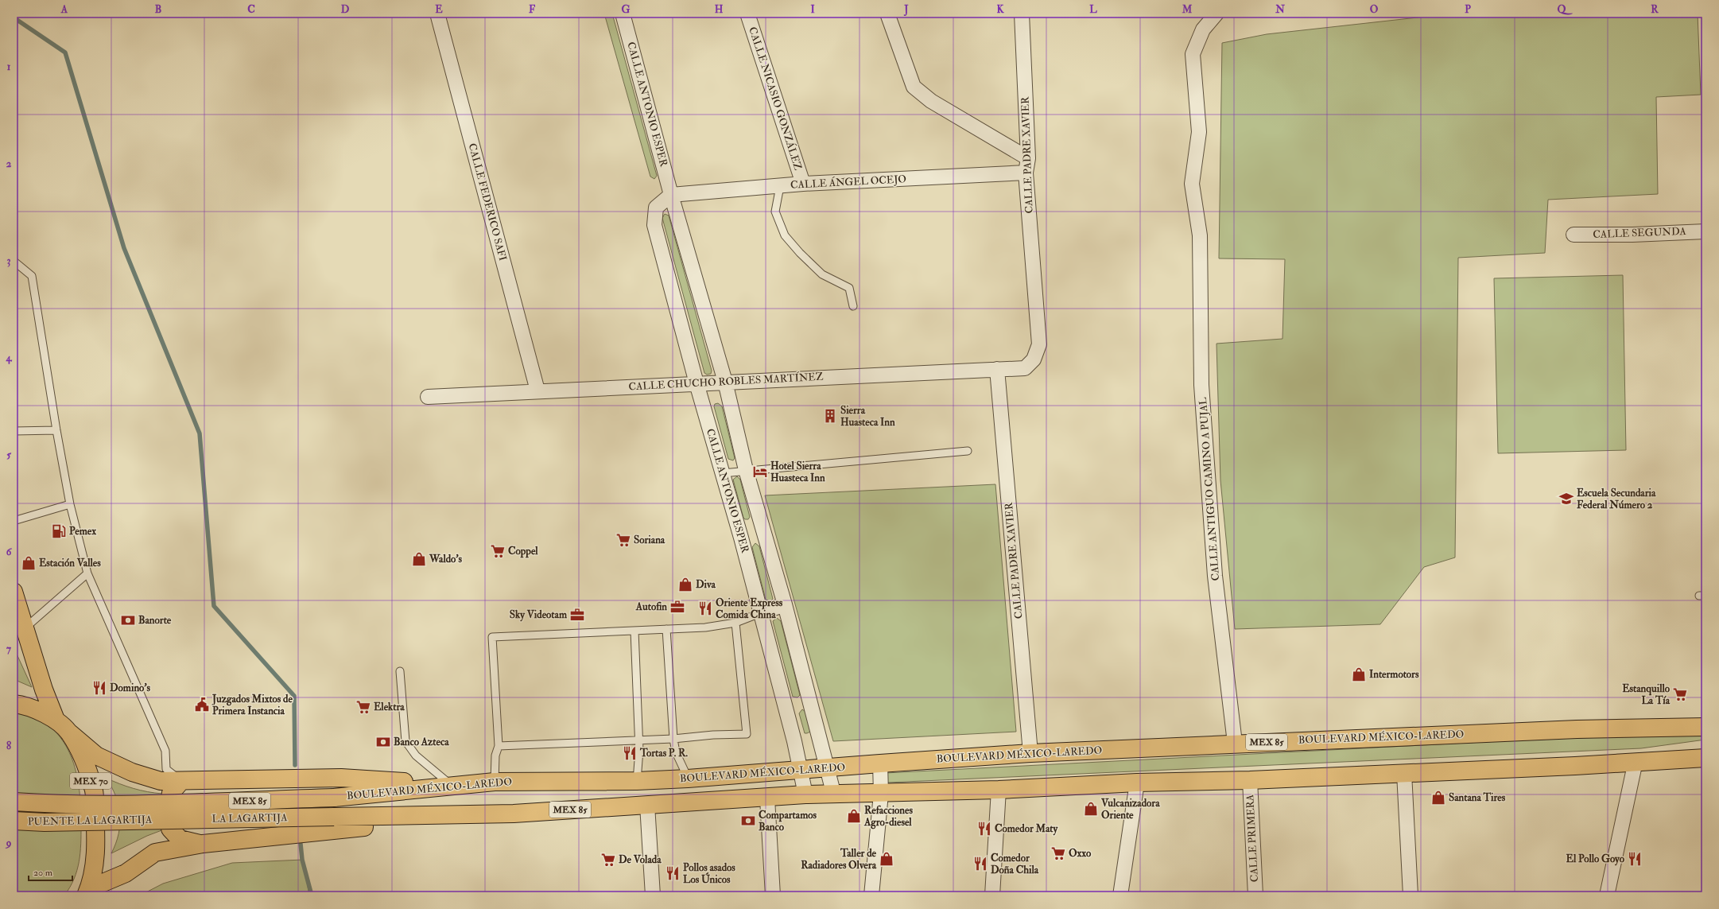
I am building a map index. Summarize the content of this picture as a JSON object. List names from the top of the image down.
{
  "streets": {
    "main road": [
      "BOULEVARD MÉXICO-LAREDO",
      "MEX 85",
      "MEX 70",
      "LA LAGARTIJA",
      "PUENTE LA LAGARTIJA"
    ],
    "street": [
      "CALLE NICASIO GONZÁLEZ",
      "CALLE ANTONIO ESPER",
      "CALLE PADRE XAVIER",
      "CALLE ÁNGEL OCEJO",
      "CALLE FEDERICO SAFI",
      "CALLE SEGUNDA",
      "CALLE CHUCHO ROBLES MARTÍNEZ",
      "CALLE ANTIGUO CAMINO A PUJAL",
      "CALLE PRIMERA"
    ]
  },
  "crossings": [
    ["CALLE NICASIO GONZÁLEZ", "CALLE ÁNGEL OCEJO"],
    ["CALLE ANTONIO ESPER", "CALLE ÁNGEL OCEJO"],
    ["CALLE ANTONIO ESPER", "CALLE CHUCHO ROBLES MARTÍNEZ"],
    ["CALLE ANTONIO ESPER", "BOULEVARD MÉXICO-LAREDO"],
    ["CALLE PADRE XAVIER", "CALLE ÁNGEL OCEJO"],
    ["CALLE PADRE XAVIER", "CALLE CHUCHO ROBLES MARTÍNEZ"],
    ["CALLE PADRE XAVIER", "BOULEVARD MÉXICO-LAREDO"],
    ["CALLE FEDERICO SAFI", "CALLE CHUCHO ROBLES MARTÍNEZ"],
    ["CALLE ANTIGUO CAMINO A PUJAL", "BOULEVARD MÉXICO-LAREDO"],
    ["BOULEVARD MÉXICO-LAREDO", "LA LAGARTIJA"],
    ["BOULEVARD MÉXICO-LAREDO", "CALLE PRIMERA"],
    ["LA LAGARTIJA", "PUENTE LA LAGARTIJA"]
  ],
  "places": {
    "building": ["Sierra Huasteca Inn"],
    "hotel": ["Hotel Sierra Huasteca Inn"],
    "school or university": ["Escuela Secundaria Federal Número 2"],
    "fuel station": ["Pemex"],
    "supermarket": [
      "Soriana",
      "Coppel",
      "Estanquillo La Tía",
      "Elektra",
      "Oxxo",
      "De Volada"
    ],
    "shop": [
      "Waldo's",
      "Estación Valles",
      "Diva",
      "Intermotors",
      "Santana Tires",
      "Vulcanizadora Oriente",
      "Refacciones Agro-diesel",
      "Taller de Radiadores Olvera"
    ],
    "office": ["Autofin", "Sky Videotam"],
    "restaurant": [
      "Oriente Express Comida China",
      "Domino's",
      "Tortas P. R.",
      "Comedor Maty",
      "El Pollo Goyo",
      "Comedor Doña Chila",
      "Pollos asados Los Únicos"
    ],
    "bank": ["Banorte", "Banco Azteca", "Compartamos Banco"],
    "public building": ["Juzgados Mixtos de Primera Instancia"]
  },
  "scale_bar": "20 m",
  "grid": {
    "columns": [
      "A",
      "B",
      "C",
      "D",
      "E",
      "F",
      "G",
      "H",
      "I",
      "J",
      "K",
      "L",
      "M",
      "N",
      "O",
      "P",
      "Q",
      "R"
    ],
    "rows": [
      "1",
      "2",
      "3",
      "4",
      "5",
      "6",
      "7",
      "8",
      "9"
    ]
  }
}
